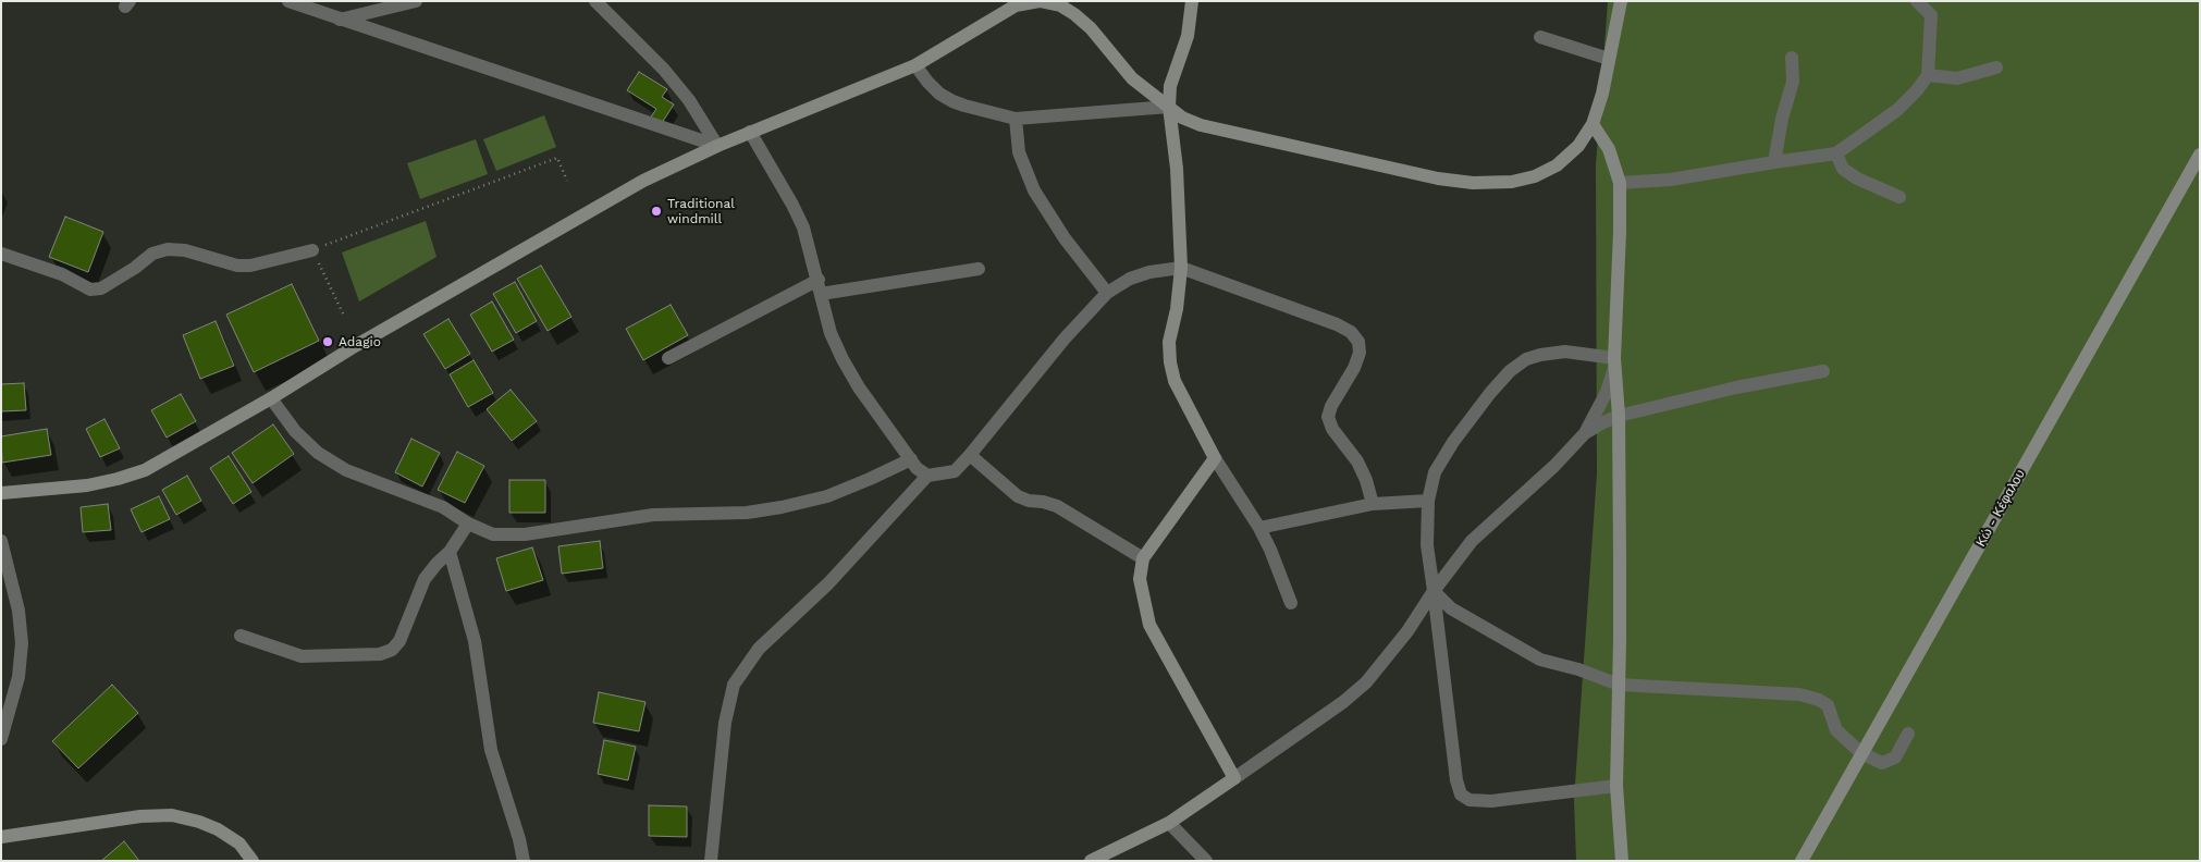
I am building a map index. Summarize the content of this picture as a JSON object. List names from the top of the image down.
{
  "streets": {
    "street": ["Κώ - Κέφαλου"]
  },
  "places": ["Traditional windmill", "Adagio"]
}
